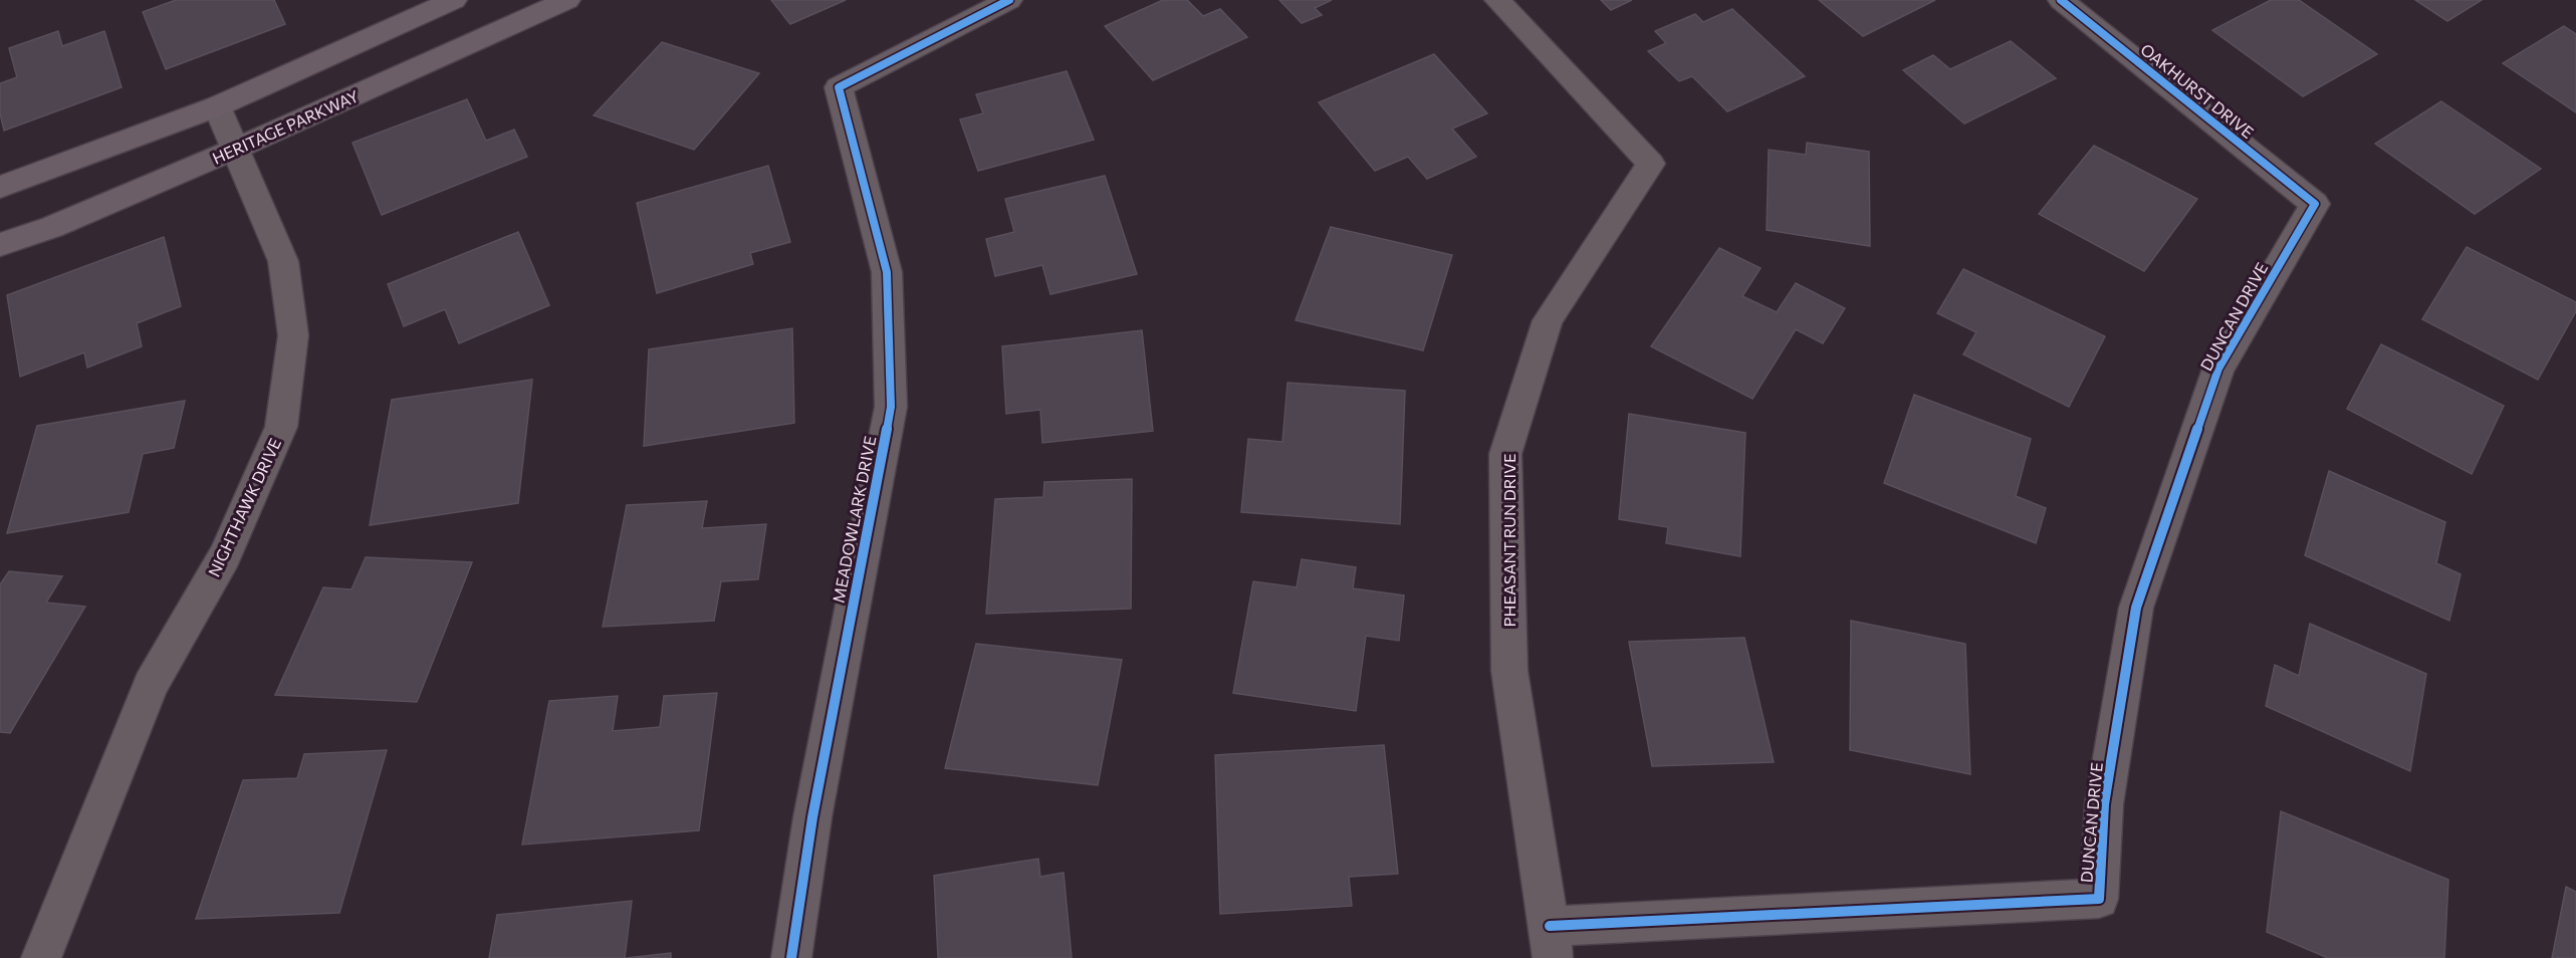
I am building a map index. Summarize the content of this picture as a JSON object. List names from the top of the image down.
{
  "streets": {
    "main road": ["HERITAGE PARKWAY"],
    "street": [
      "OAKHURST DRIVE",
      "DUNCAN DRIVE",
      "NIGHTHAWK DRIVE",
      "MEADOWLARK DRIVE",
      "PHEASANT RUN DRIVE"
    ]
  },
  "crossings": [
    ["OAKHURST DRIVE", "DUNCAN DRIVE"],
    ["HERITAGE PARKWAY", "NIGHTHAWK DRIVE"],
    ["DUNCAN DRIVE", "PHEASANT RUN DRIVE"]
  ]
}
